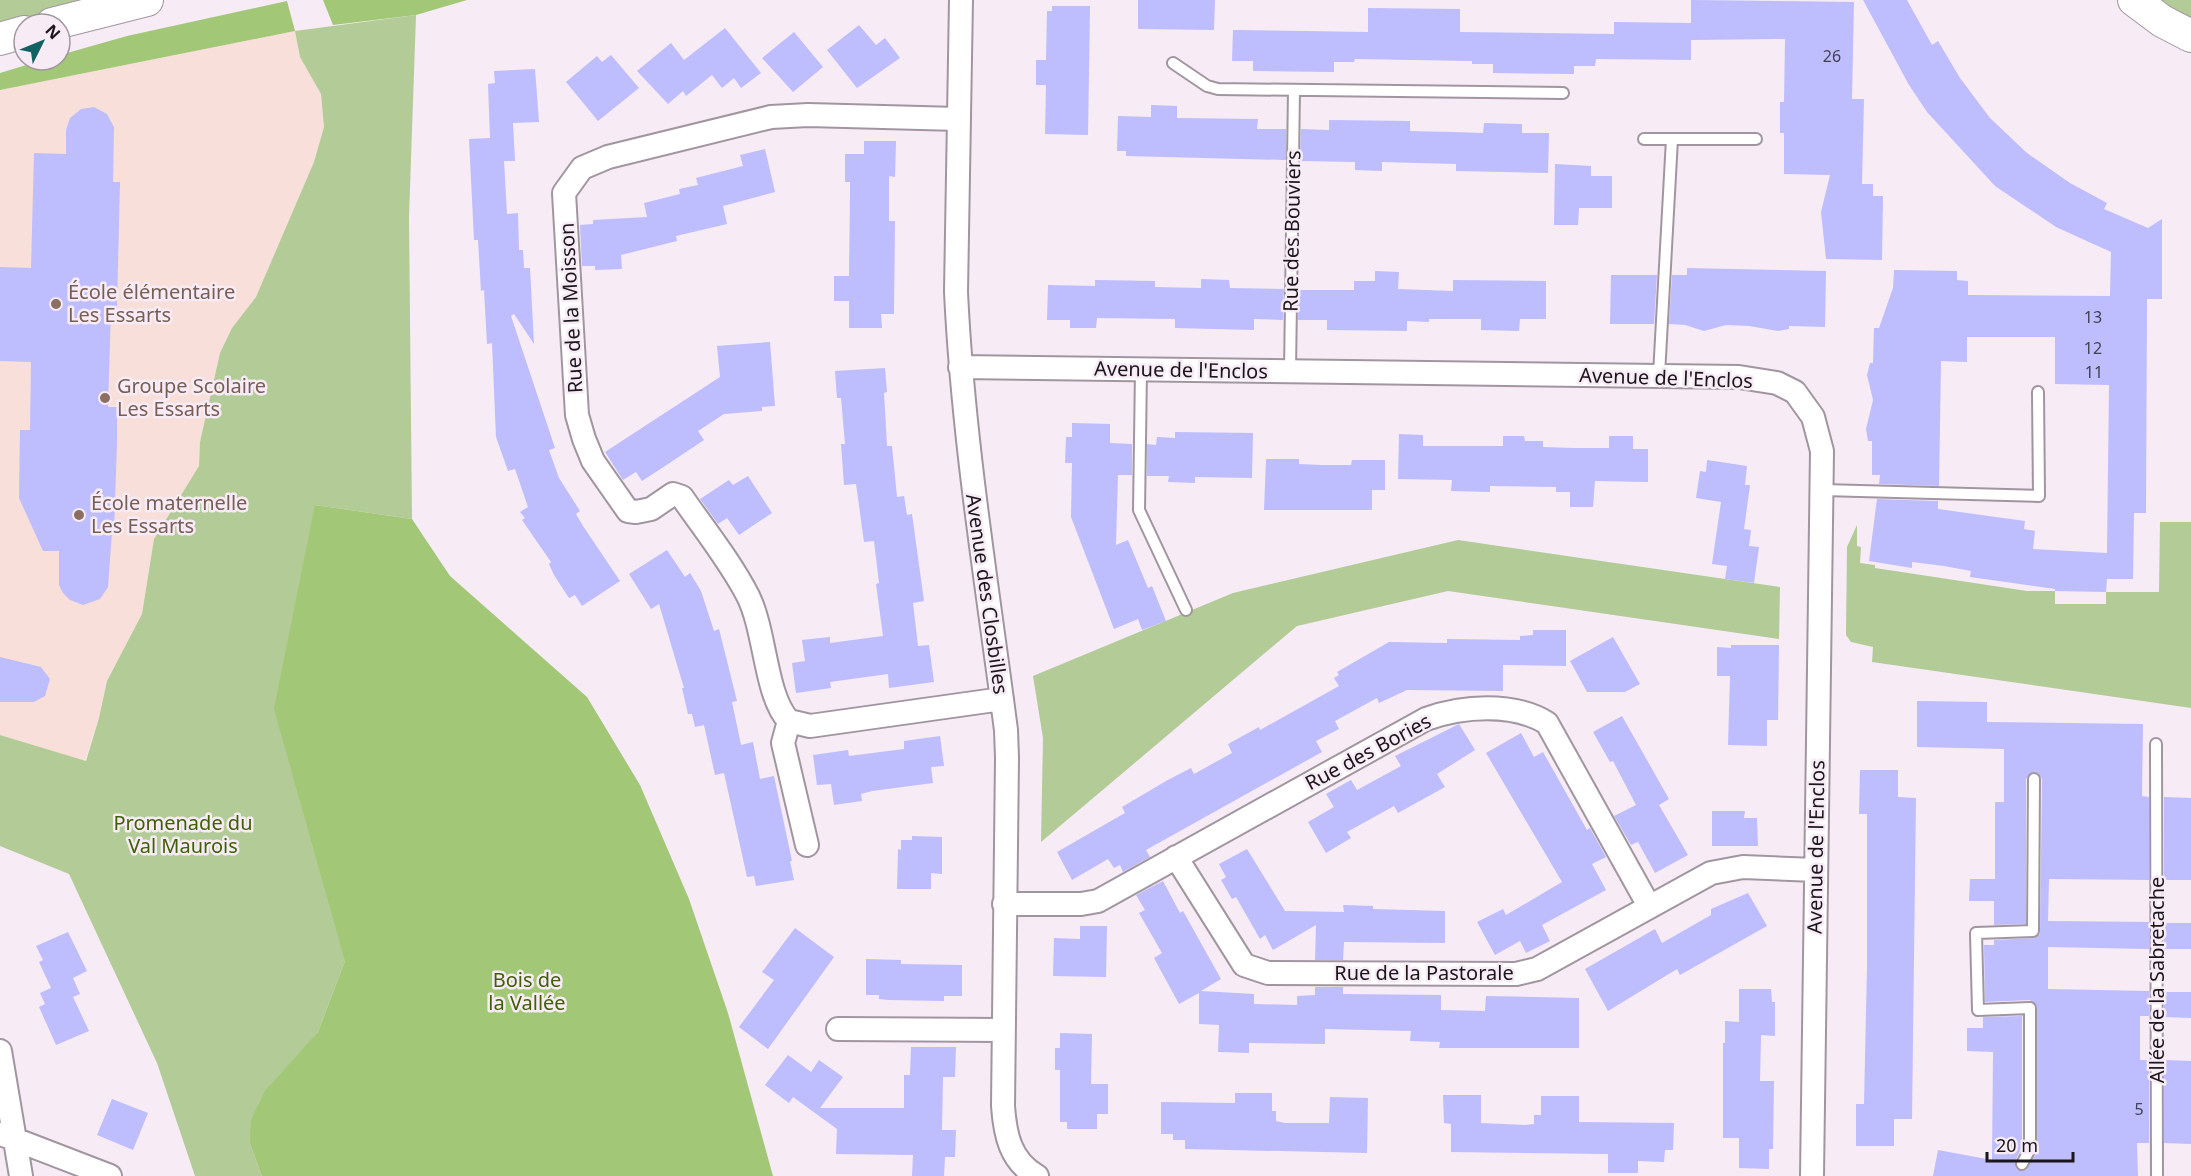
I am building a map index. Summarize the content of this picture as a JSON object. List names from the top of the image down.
{
  "streets": {
    "street": [
      "Rue de la Moisson",
      "Avenue de l'Enclos",
      "Avenue des Closbilles",
      "Rue des Bories",
      "Rue de la Pastorale"
    ],
    "lane": ["Rue des Bouviers", "Allée de la Sabretache"]
  },
  "crossings": [
    ["Rue des Bouviers", "Avenue de l'Enclos"],
    ["Rue de la Moisson", "Avenue des Closbilles"],
    ["Avenue de l'Enclos", "Avenue des Closbilles"],
    ["Avenue de l'Enclos", "Rue de la Pastorale"],
    ["Avenue des Closbilles", "Rue des Bories"],
    ["Rue des Bories", "Rue de la Pastorale"]
  ],
  "parks": ["Promenade du Val Maurois", "Bois de la Vallée"],
  "places": ["École élémentaire Les Essarts", "Groupe Scolaire Les Essarts", "École maternelle Les Essarts"],
  "house_numbers": [
    "26",
    "13",
    "12",
    "11",
    "5"
  ],
  "scale_bar": "20 m",
  "north": "top right"
}
